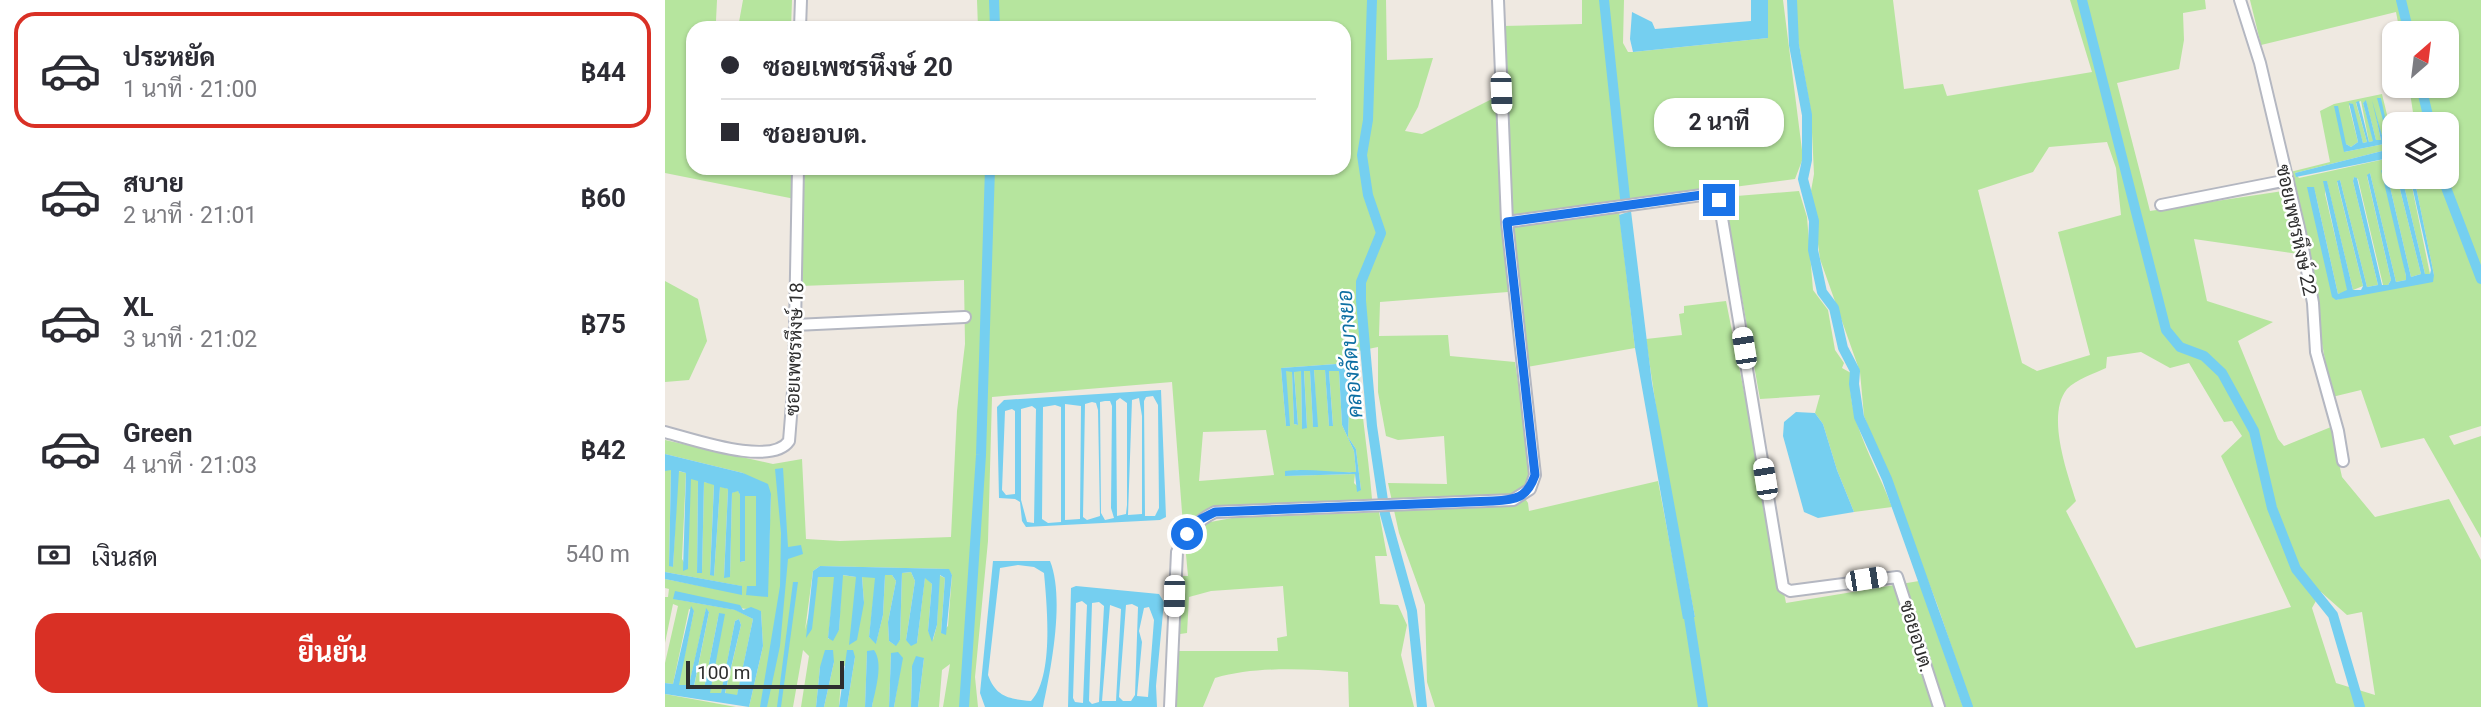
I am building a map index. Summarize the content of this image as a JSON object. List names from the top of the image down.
{
  "streets": {
    "street": ["ซอยเพชรหึงษ์ 22", "ซอยเพชรหึงษ์ 18", "ซอยอบต."]
  },
  "water": ["คลองลัดบางยอ"],
  "scale_bar": "100 m",
  "north": "top right",
  "page": {
    "list": [
      {
        "name": "ประหยัด",
        "note": "1 นาที · 21:00",
        "value": "฿44"
      },
      {
        "name": "สบาย",
        "note": "2 นาที · 21:01",
        "value": "฿60"
      },
      {
        "name": "XL",
        "note": "3 นาที · 21:02",
        "value": "฿75"
      },
      {
        "name": "Green",
        "note": "4 นาที · 21:03",
        "value": "฿42"
      }
    ],
    "banner": ["ซอยเพชรหึงษ์ 20", "ซอยอบต."],
    "bubble": "2 นาที",
    "pay": ["เงินสด", "540 m"],
    "buttons": "ยืนยัน",
    "scale": "100 m"
  }
}
